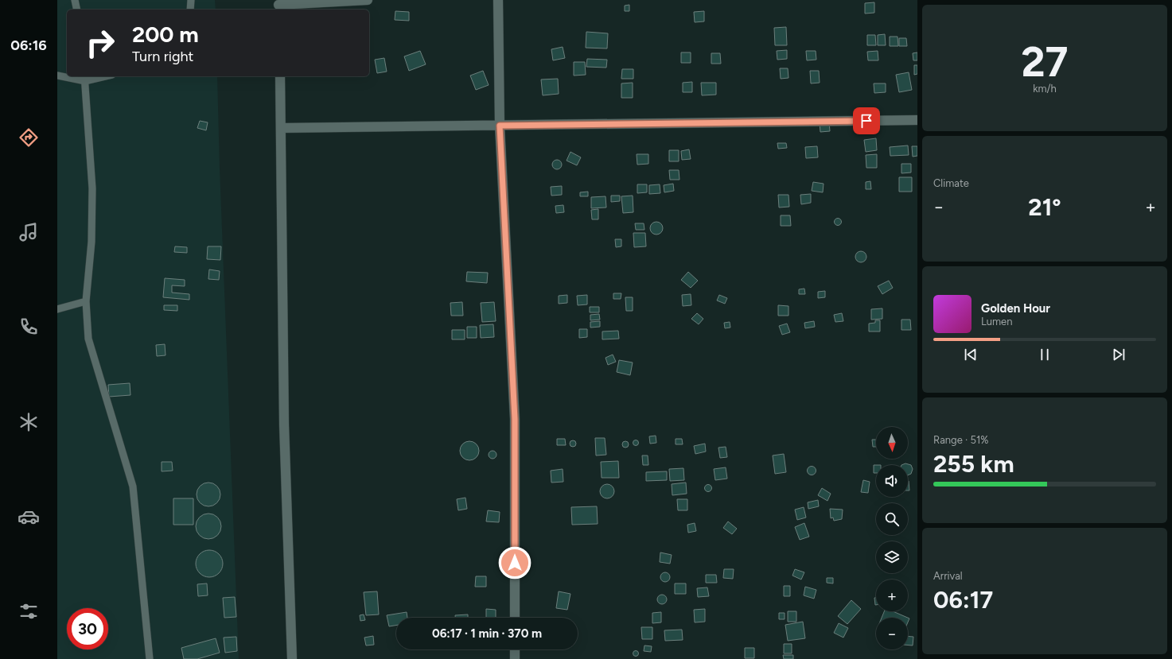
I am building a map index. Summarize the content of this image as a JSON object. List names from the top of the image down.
{
  "north": "bottom",
  "page": {
    "tabs": "06:16",
    "tile": [
      ["27", "km/h"],
      "Climate",
      ["Range · 51%", "255 km"],
      ["Arrival", "06:17"]
    ],
    "turn": ["200 m", "Turn right"],
    "heat": ["−", "21°", "+"],
    "song": ["Golden Hour", "Lumen"],
    "map_buttons": ["+", "−"],
    "limit": "30",
    "trip": "06:17 · 1 min · 370 m"
  }
}
